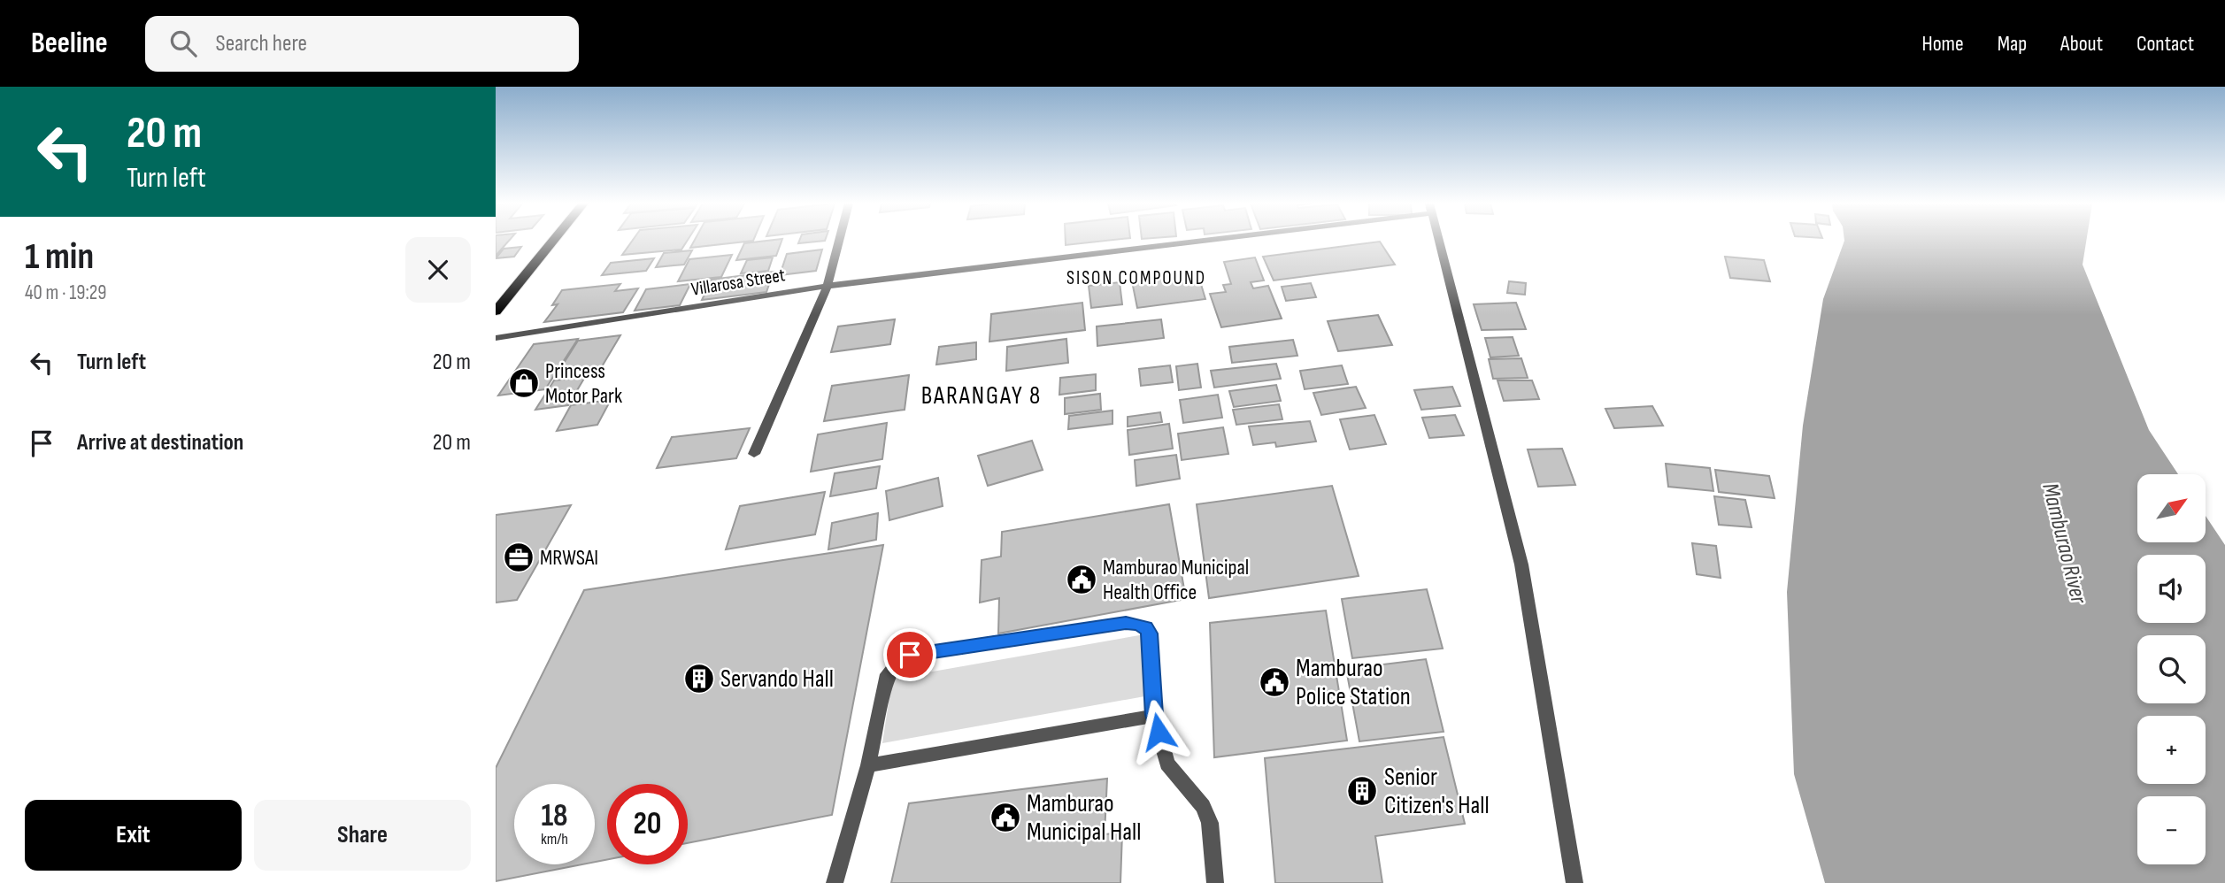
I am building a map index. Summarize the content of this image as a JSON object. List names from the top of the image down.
{
  "streets": {
    "street": ["Villarosa Street"]
  },
  "districts": ["SISON COMPOUND", "BARANGAY 8"],
  "water": ["Mamburao River"],
  "places": {
    "shop": ["Princess Motor Park"],
    "office": ["MRWSAI"],
    "public building": ["Mamburao Municipal Health Office", "Mamburao Police Station", "Mamburao Municipal Hall"],
    "building": ["Servando Hall", "Senior Citizen's Hall"]
  },
  "north": "top right",
  "page": {
    "header": "Beeline",
    "search": "Search here",
    "nav": [
      "Home",
      "Map",
      "About",
      "Contact"
    ],
    "turn": ["20 m", "Turn left"],
    "heading": ["1 min", "40 m · 19:29"],
    "list": [
      {
        "name": "Turn left",
        "value": "20 m"
      },
      {
        "name": "Arrive at destination",
        "value": "20 m"
      }
    ],
    "map_buttons": ["+", "−"],
    "speed": "18 km/h",
    "limit": "20",
    "buttons": ["Exit", "Share"]
  }
}
